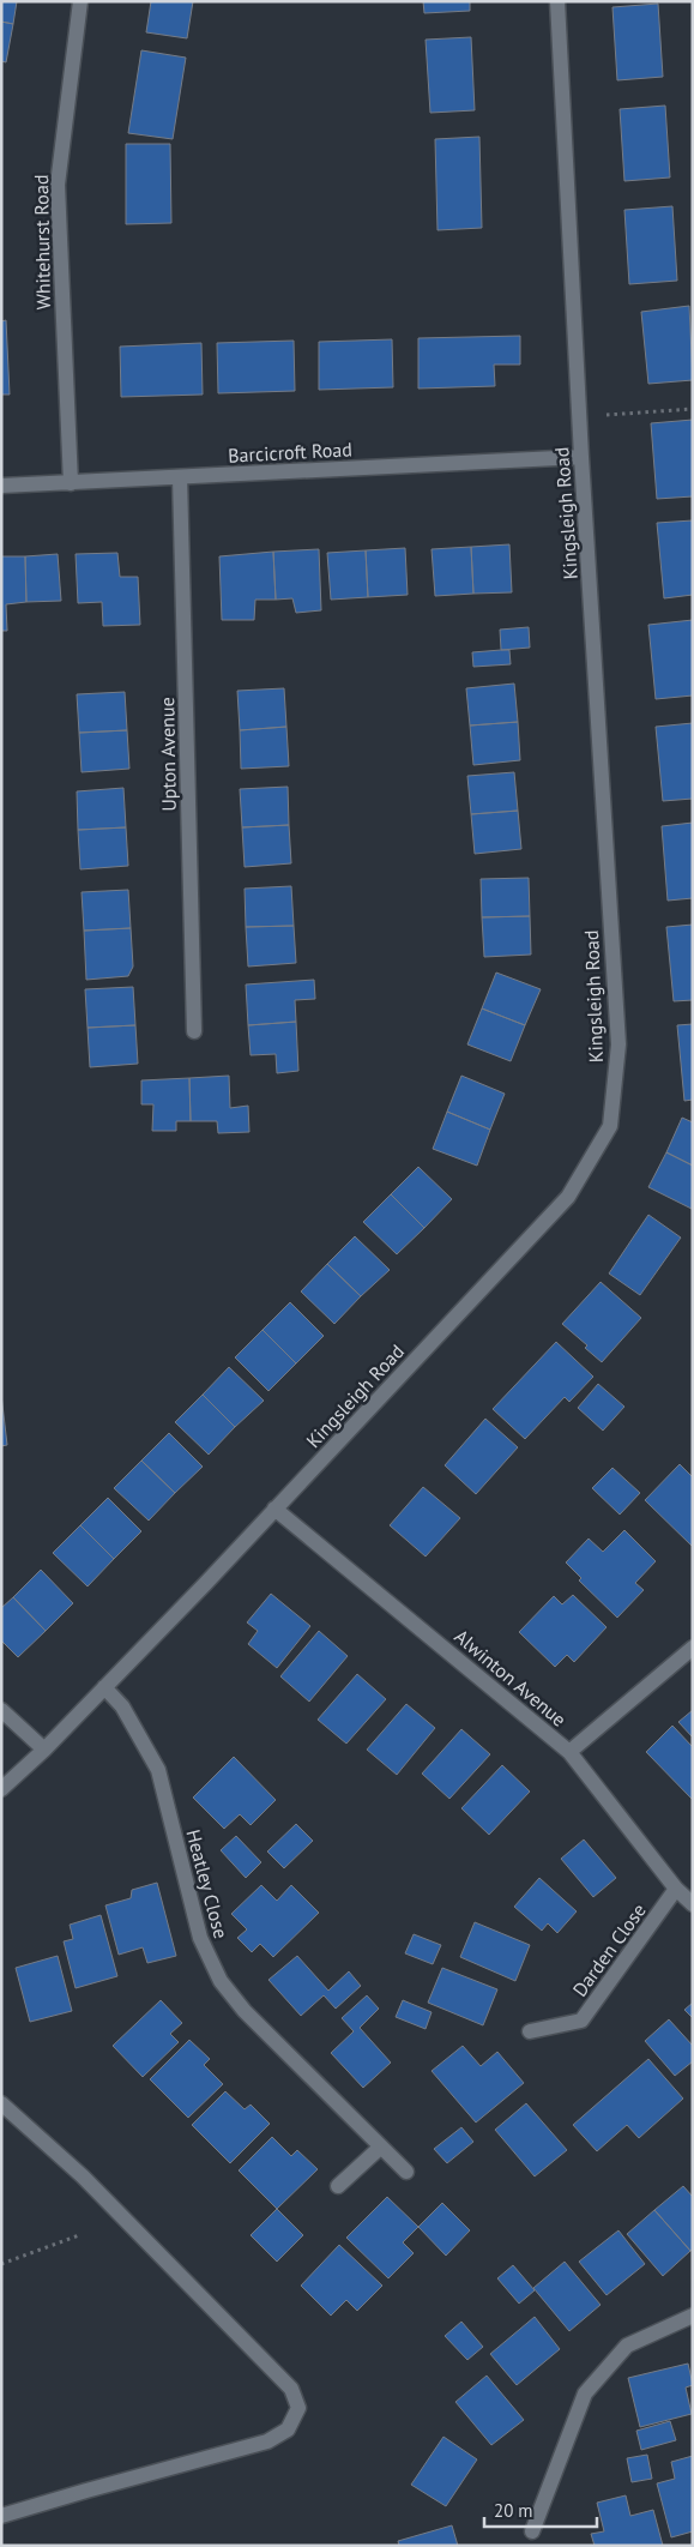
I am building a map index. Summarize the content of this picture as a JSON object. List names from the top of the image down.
{
  "streets": {
    "street": [
      "Whitehurst Road",
      "Barcicroft Road",
      "Kingsleigh Road",
      "Upton Avenue",
      "Alwinton Avenue",
      "Heatley Close",
      "Darden Close"
    ]
  },
  "crossings": [
    ["Whitehurst Road", "Barcicroft Road"],
    ["Barcicroft Road", "Kingsleigh Road"],
    ["Barcicroft Road", "Upton Avenue"],
    ["Kingsleigh Road", "Alwinton Avenue"],
    ["Kingsleigh Road", "Heatley Close"],
    ["Alwinton Avenue", "Darden Close"]
  ],
  "scale_bar": "20 m"
}
